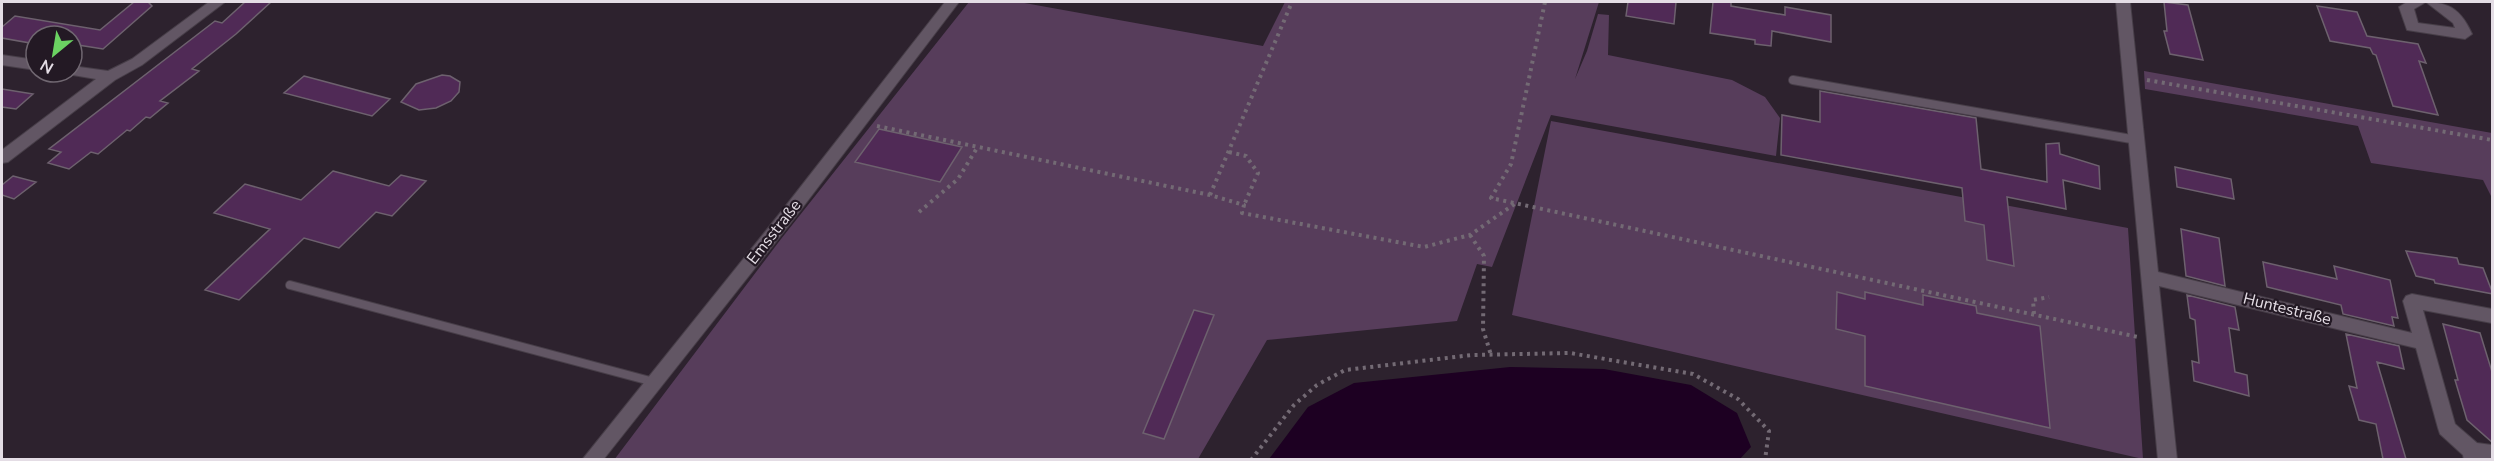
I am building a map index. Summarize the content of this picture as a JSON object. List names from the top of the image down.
{
  "streets": {
    "street": ["Emsstraße", "Huntestraße"]
  },
  "north": "bottom left"
}
